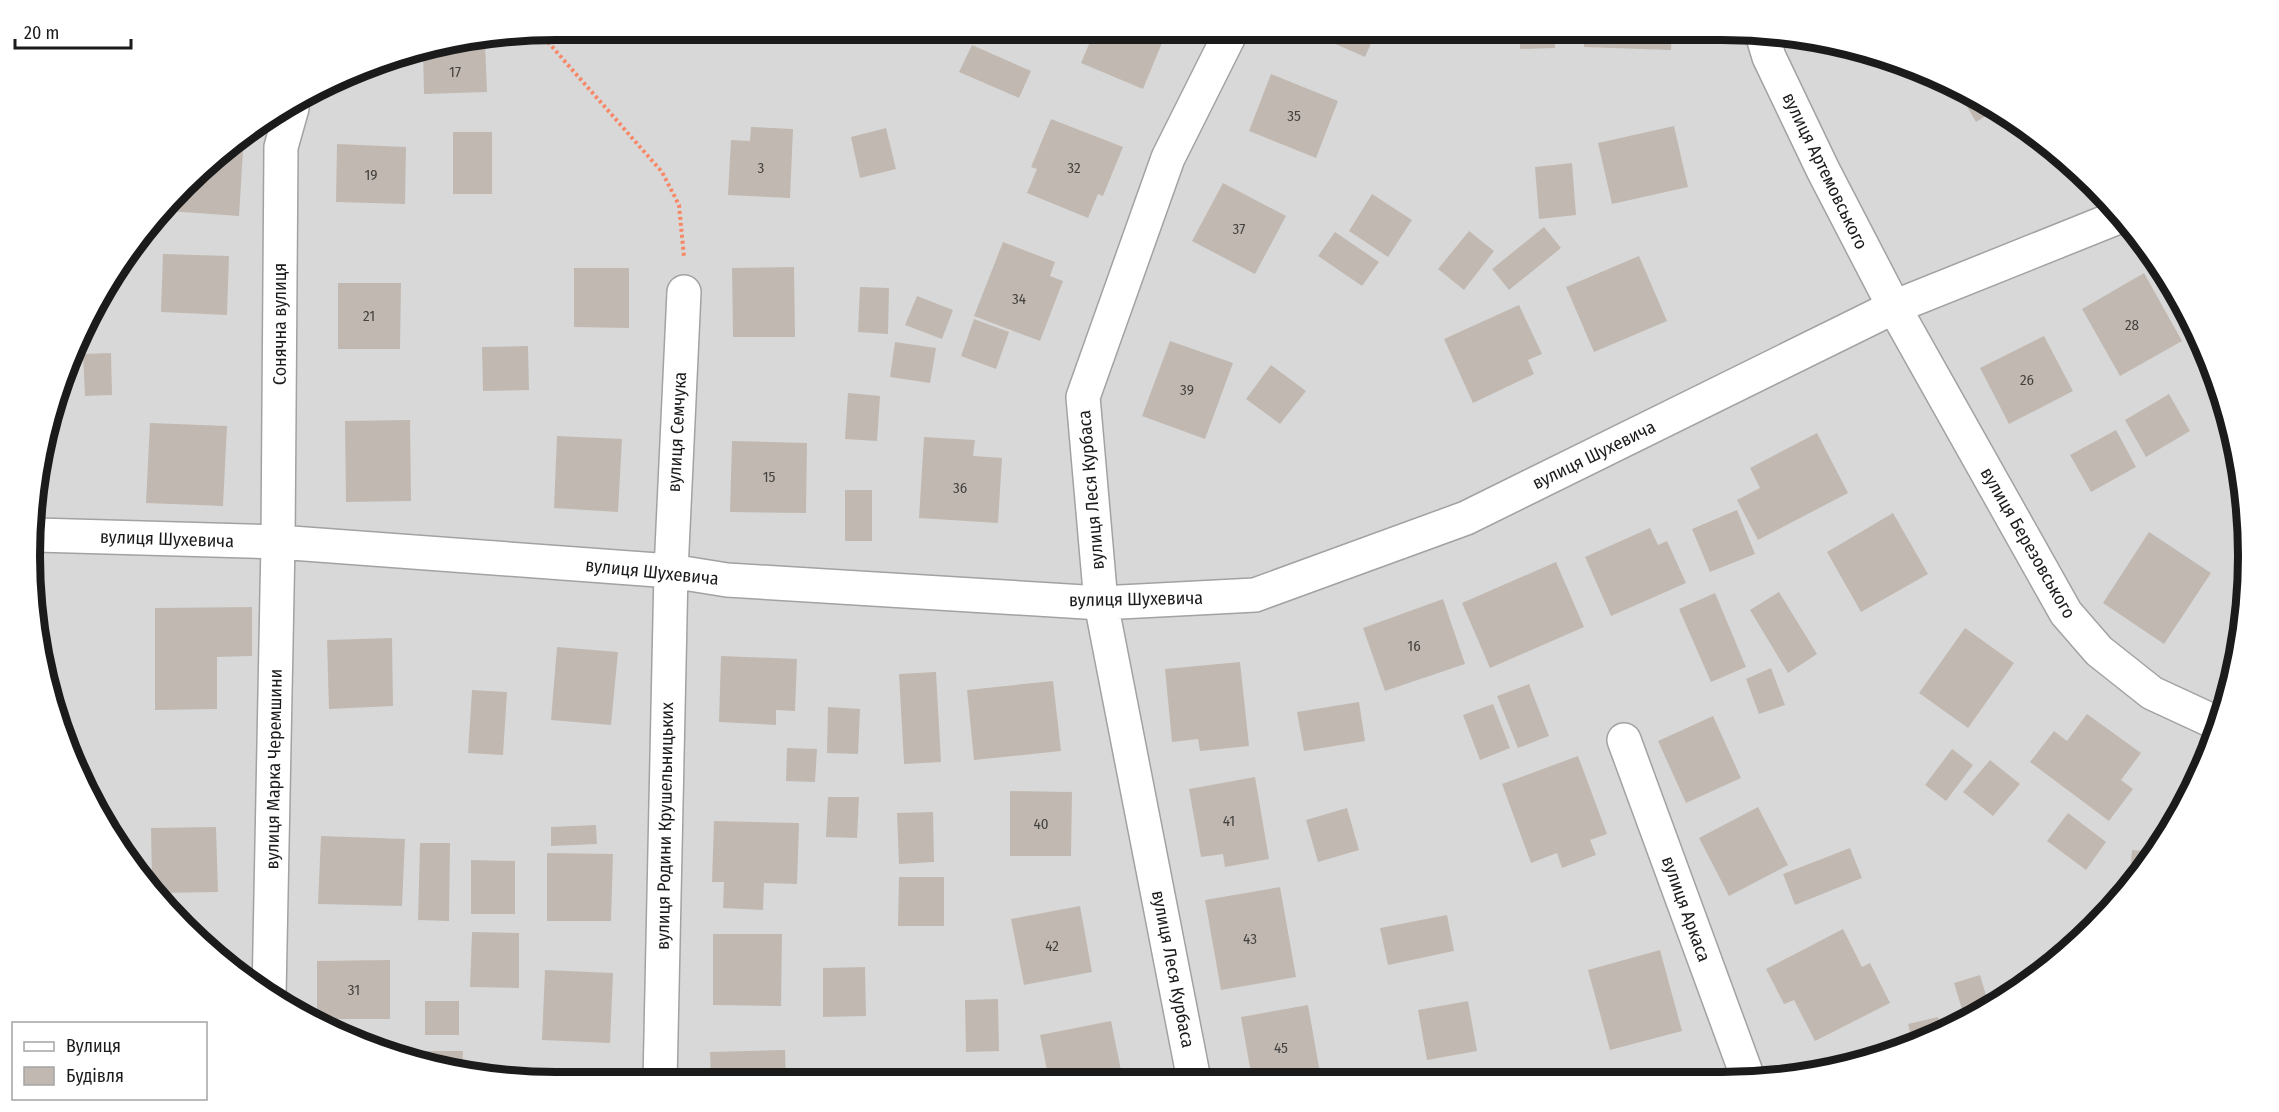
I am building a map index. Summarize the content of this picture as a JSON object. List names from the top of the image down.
{
  "streets": {
    "street": [
      "вулиця Артемовського",
      "Сонячна вулиця",
      "вулиця Семчука",
      "вулиця Шухевича",
      "вулиця Леся Курбаса",
      "вулиця Березовського",
      "вулиця Марка Черемшини",
      "вулиця Родини Крушельницьких",
      "вулиця Аркаса"
    ]
  },
  "crossings": [
    ["вулиця Артемовського", "вулиця Шухевича"],
    ["вулиця Артемовського", "вулиця Березовського"],
    ["Сонячна вулиця", "вулиця Шухевича"],
    ["Сонячна вулиця", "вулиця Марка Черемшини"],
    ["вулиця Семчука", "вулиця Шухевича"],
    ["вулиця Семчука", "вулиця Родини Крушельницьких"],
    ["вулиця Шухевича", "вулиця Леся Курбаса"],
    ["вулиця Шухевича", "вулиця Березовського"],
    ["вулиця Шухевича", "вулиця Марка Черемшини"],
    ["вулиця Шухевича", "вулиця Родини Крушельницьких"]
  ],
  "house_numbers": [
    "17",
    "35",
    "3",
    "32",
    "19",
    "37",
    "34",
    "21",
    "28",
    "26",
    "39",
    "15",
    "36",
    "16",
    "41",
    "40",
    "43",
    "42",
    "31",
    "45"
  ],
  "legend": ["Вулиця", "Будівля"],
  "scale_bar": "20 m"
}
